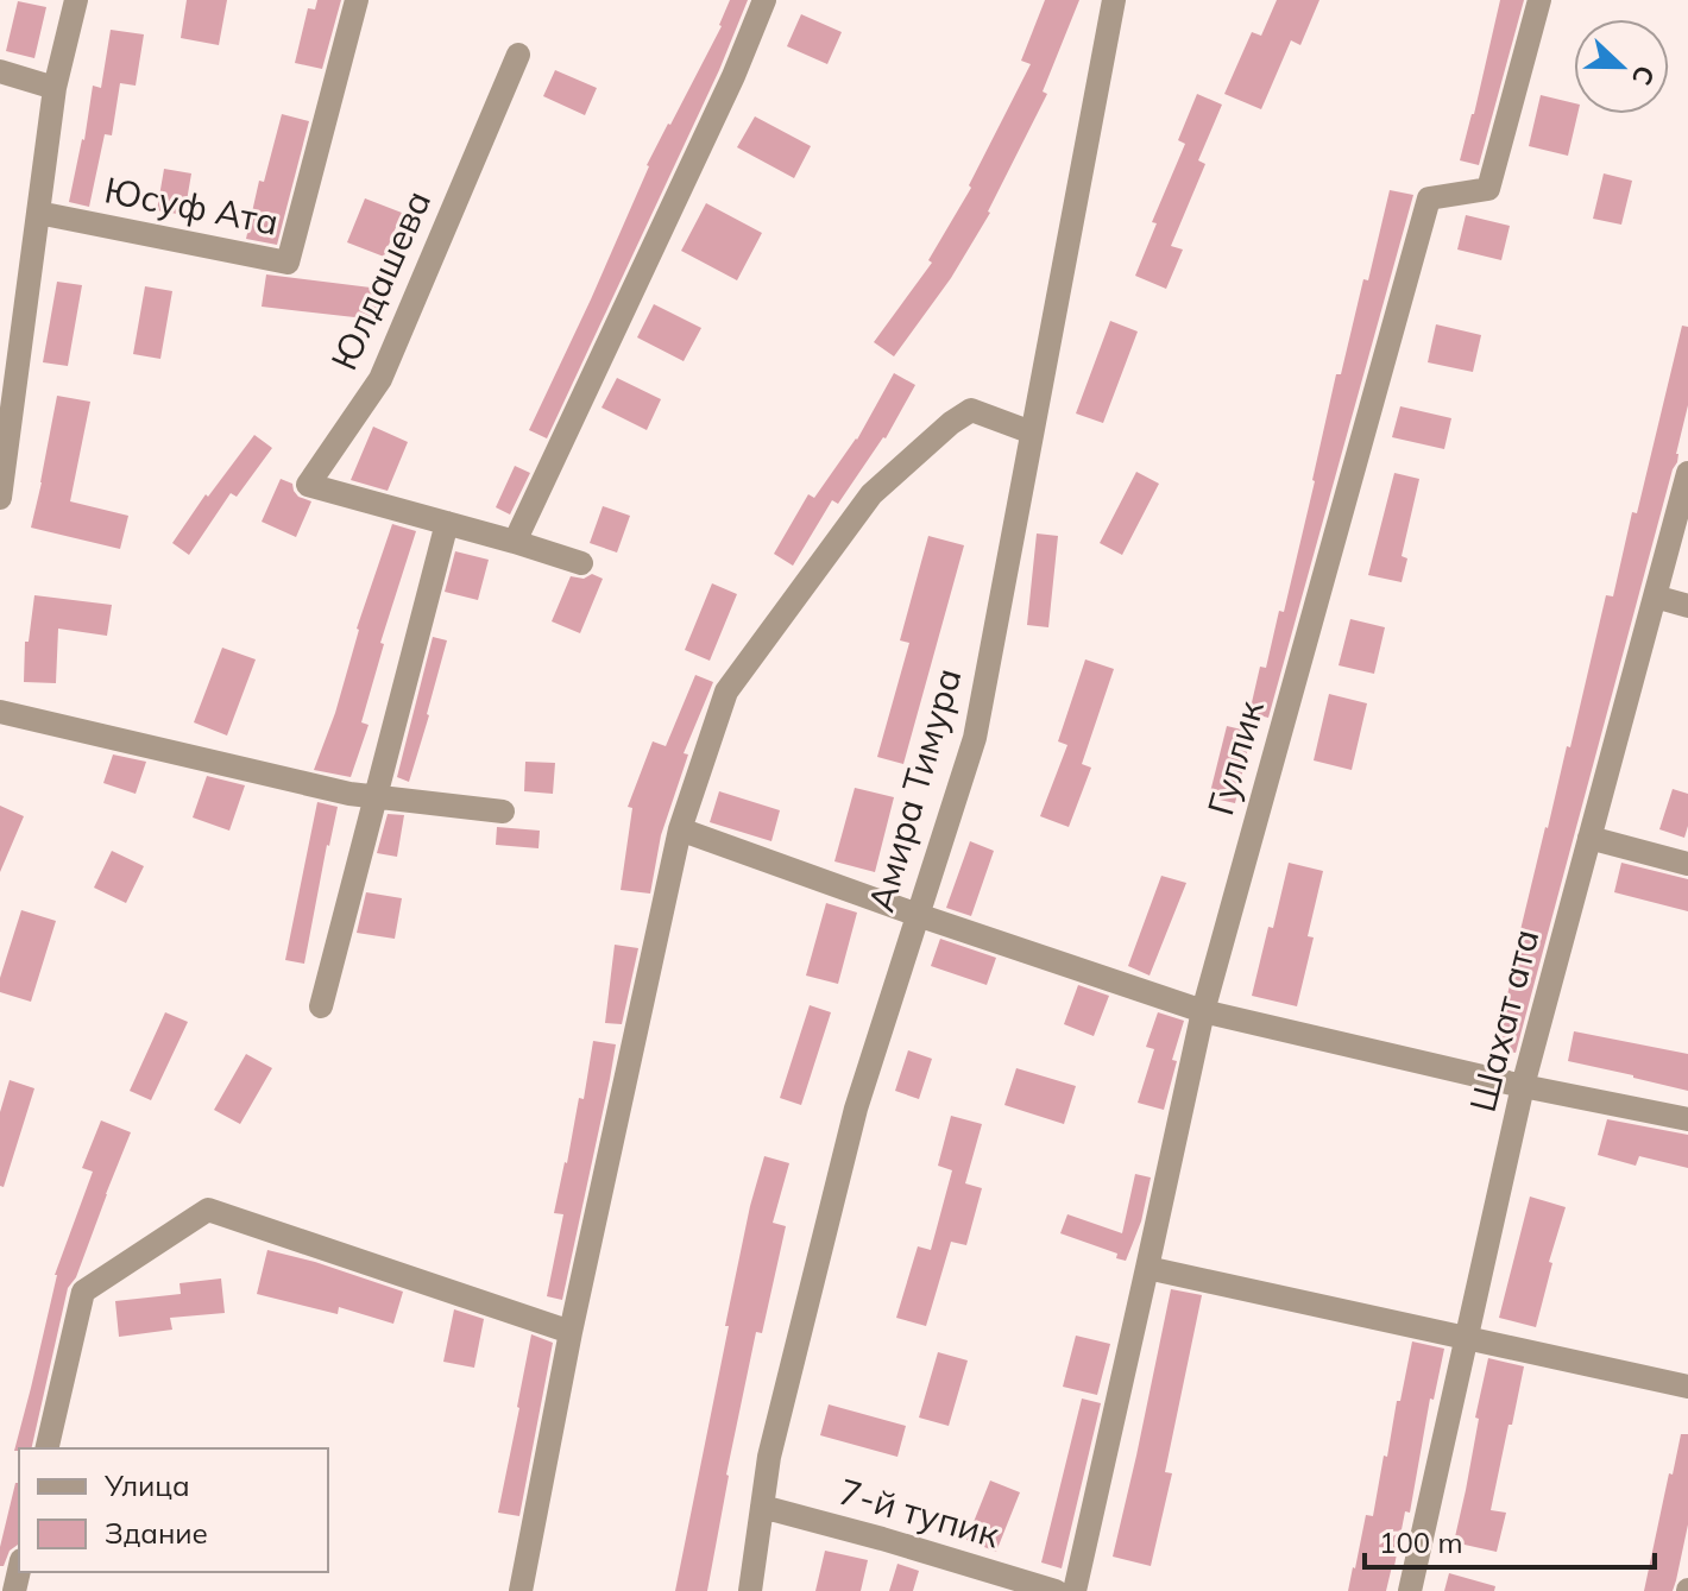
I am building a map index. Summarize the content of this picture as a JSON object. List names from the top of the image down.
{
  "streets": {
    "street": [
      "Юсуф Ата",
      "Юлдашева",
      "Гуллик",
      "Амира Тимура",
      "Шахат ата",
      "7-й тупик"
    ]
  },
  "crossings": [
    ["Амира Тимура", "7-й тупик"]
  ],
  "legend": ["Улица", "Здание"],
  "scale_bar": "100 m",
  "north": "right"
}
